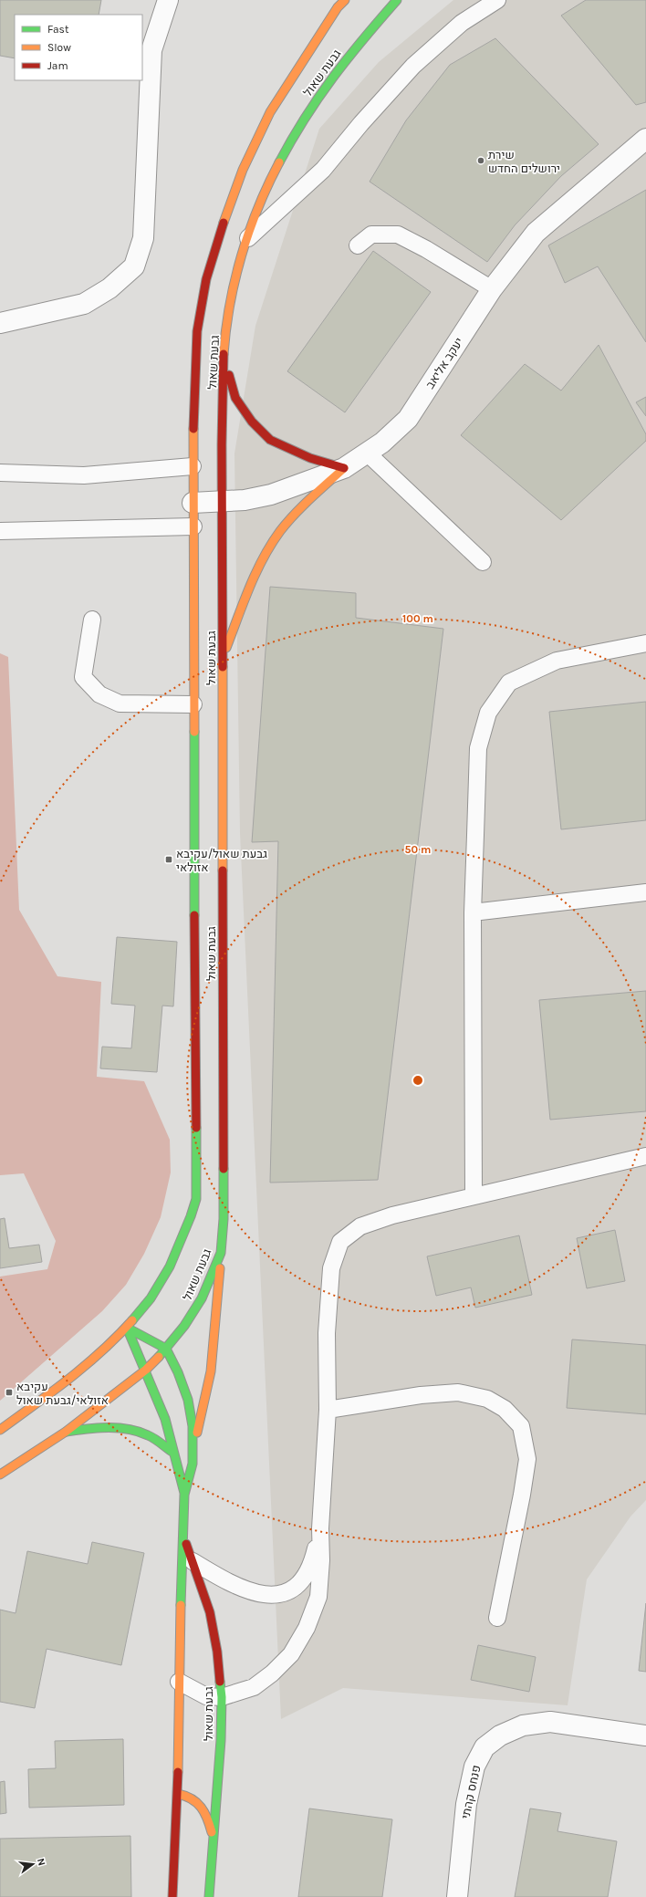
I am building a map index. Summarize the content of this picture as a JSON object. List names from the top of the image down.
{
  "streets": {
    "street": ["גבעת שאול", "יעקב אליאב", "פנחס קהתי"]
  },
  "crossings": [
    ["גבעת שאול", "יעקב אליאב"]
  ],
  "places": {
    "other": ["שירת ירושלים החדש"],
    "transit": ["גבעת שאול/עקיבא אזולאי", "עקיבא אזולאי/גבעת שאול"]
  },
  "legend": ["Fast", "Slow", "Jam"],
  "north": "right",
  "rings": ["100 m", "50 m"]
}
